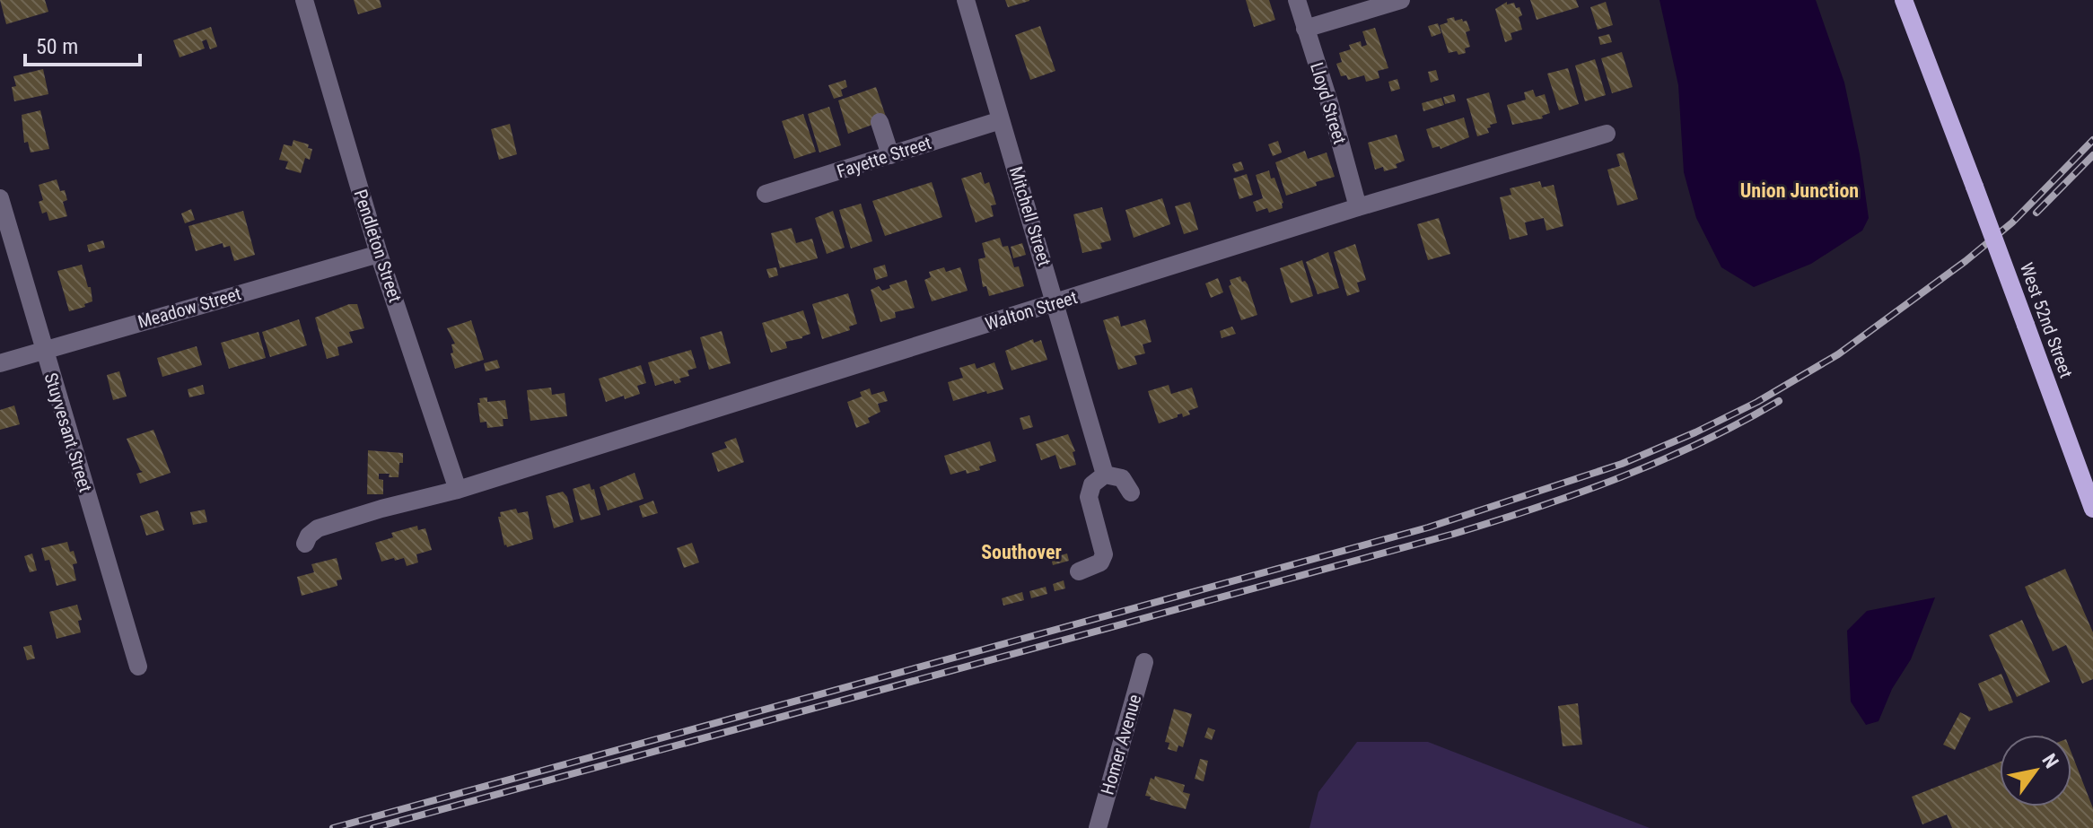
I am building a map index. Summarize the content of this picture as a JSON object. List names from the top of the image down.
{
  "streets": {
    "main road": ["West 52nd Street"],
    "street": [
      "Lloyd Street",
      "Fayette Street",
      "Mitchell Street",
      "Pendleton Street",
      "Meadow Street",
      "Walton Street",
      "Stuyvesant Street",
      "Homer Avenue"
    ]
  },
  "crossings": [
    ["Lloyd Street", "Walton Street"],
    ["Fayette Street", "Mitchell Street"],
    ["Mitchell Street", "Walton Street"],
    ["Pendleton Street", "Meadow Street"],
    ["Pendleton Street", "Walton Street"],
    ["Meadow Street", "Stuyvesant Street"]
  ],
  "districts": ["Union Junction", "Southover"],
  "scale_bar": "50 m",
  "north": "top right"
}
